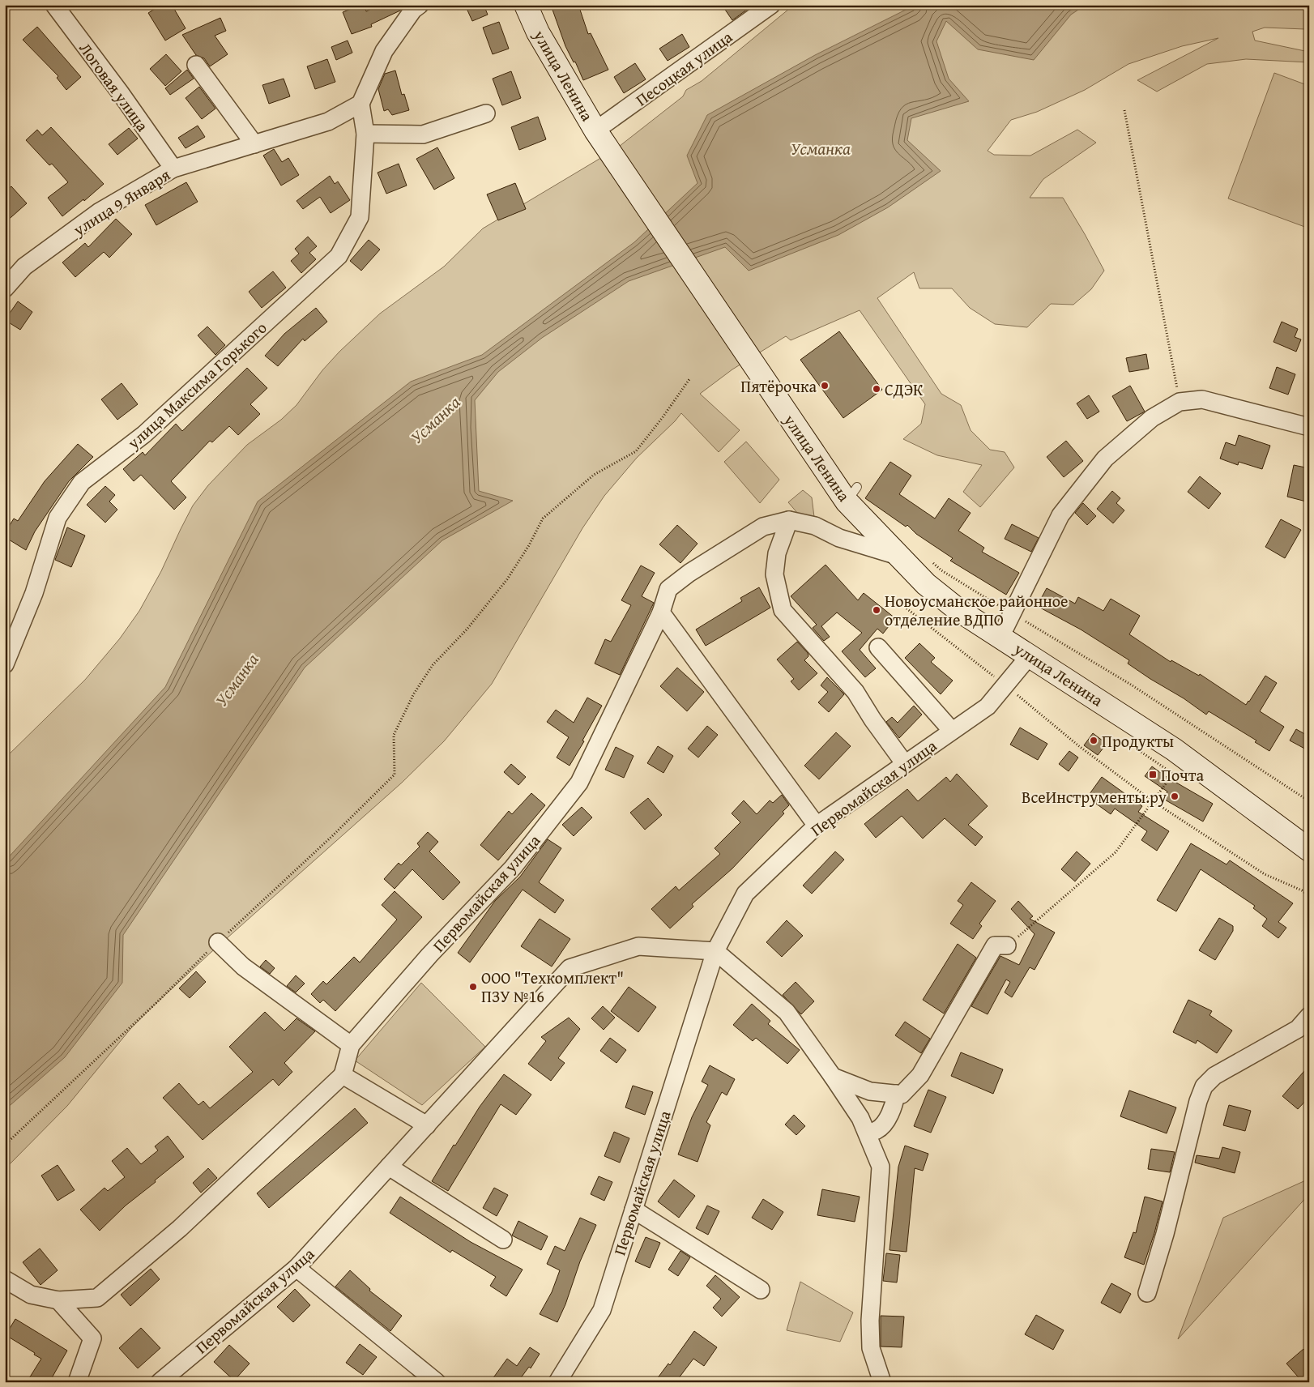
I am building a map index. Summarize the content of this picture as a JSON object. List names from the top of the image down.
{
  "streets": {
    "main road": ["улица Ленина"],
    "street": [
      "Песоцкая улица",
      "Логовая улица",
      "улица 9 Января",
      "улица Максима Горького",
      "Первомайская улица"
    ]
  },
  "crossings": [
    ["Песоцкая улица", "улица Ленина"],
    ["улица Ленина", "Первомайская улица"],
    ["Логовая улица", "улица 9 Января"],
    ["улица 9 Января", "улица Максима Горького"]
  ],
  "water": ["Усманка"],
  "places": {
    "other": [
      "Пятёрочка",
      "СДЭК",
      "Новоусманское районное отделение ВДПО",
      "Продукты",
      "ВсеИнструменты.ру",
      "ООО \"Техкомплект\" ПЗУ №16"
    ],
    "transit": ["Почта"]
  }
}
